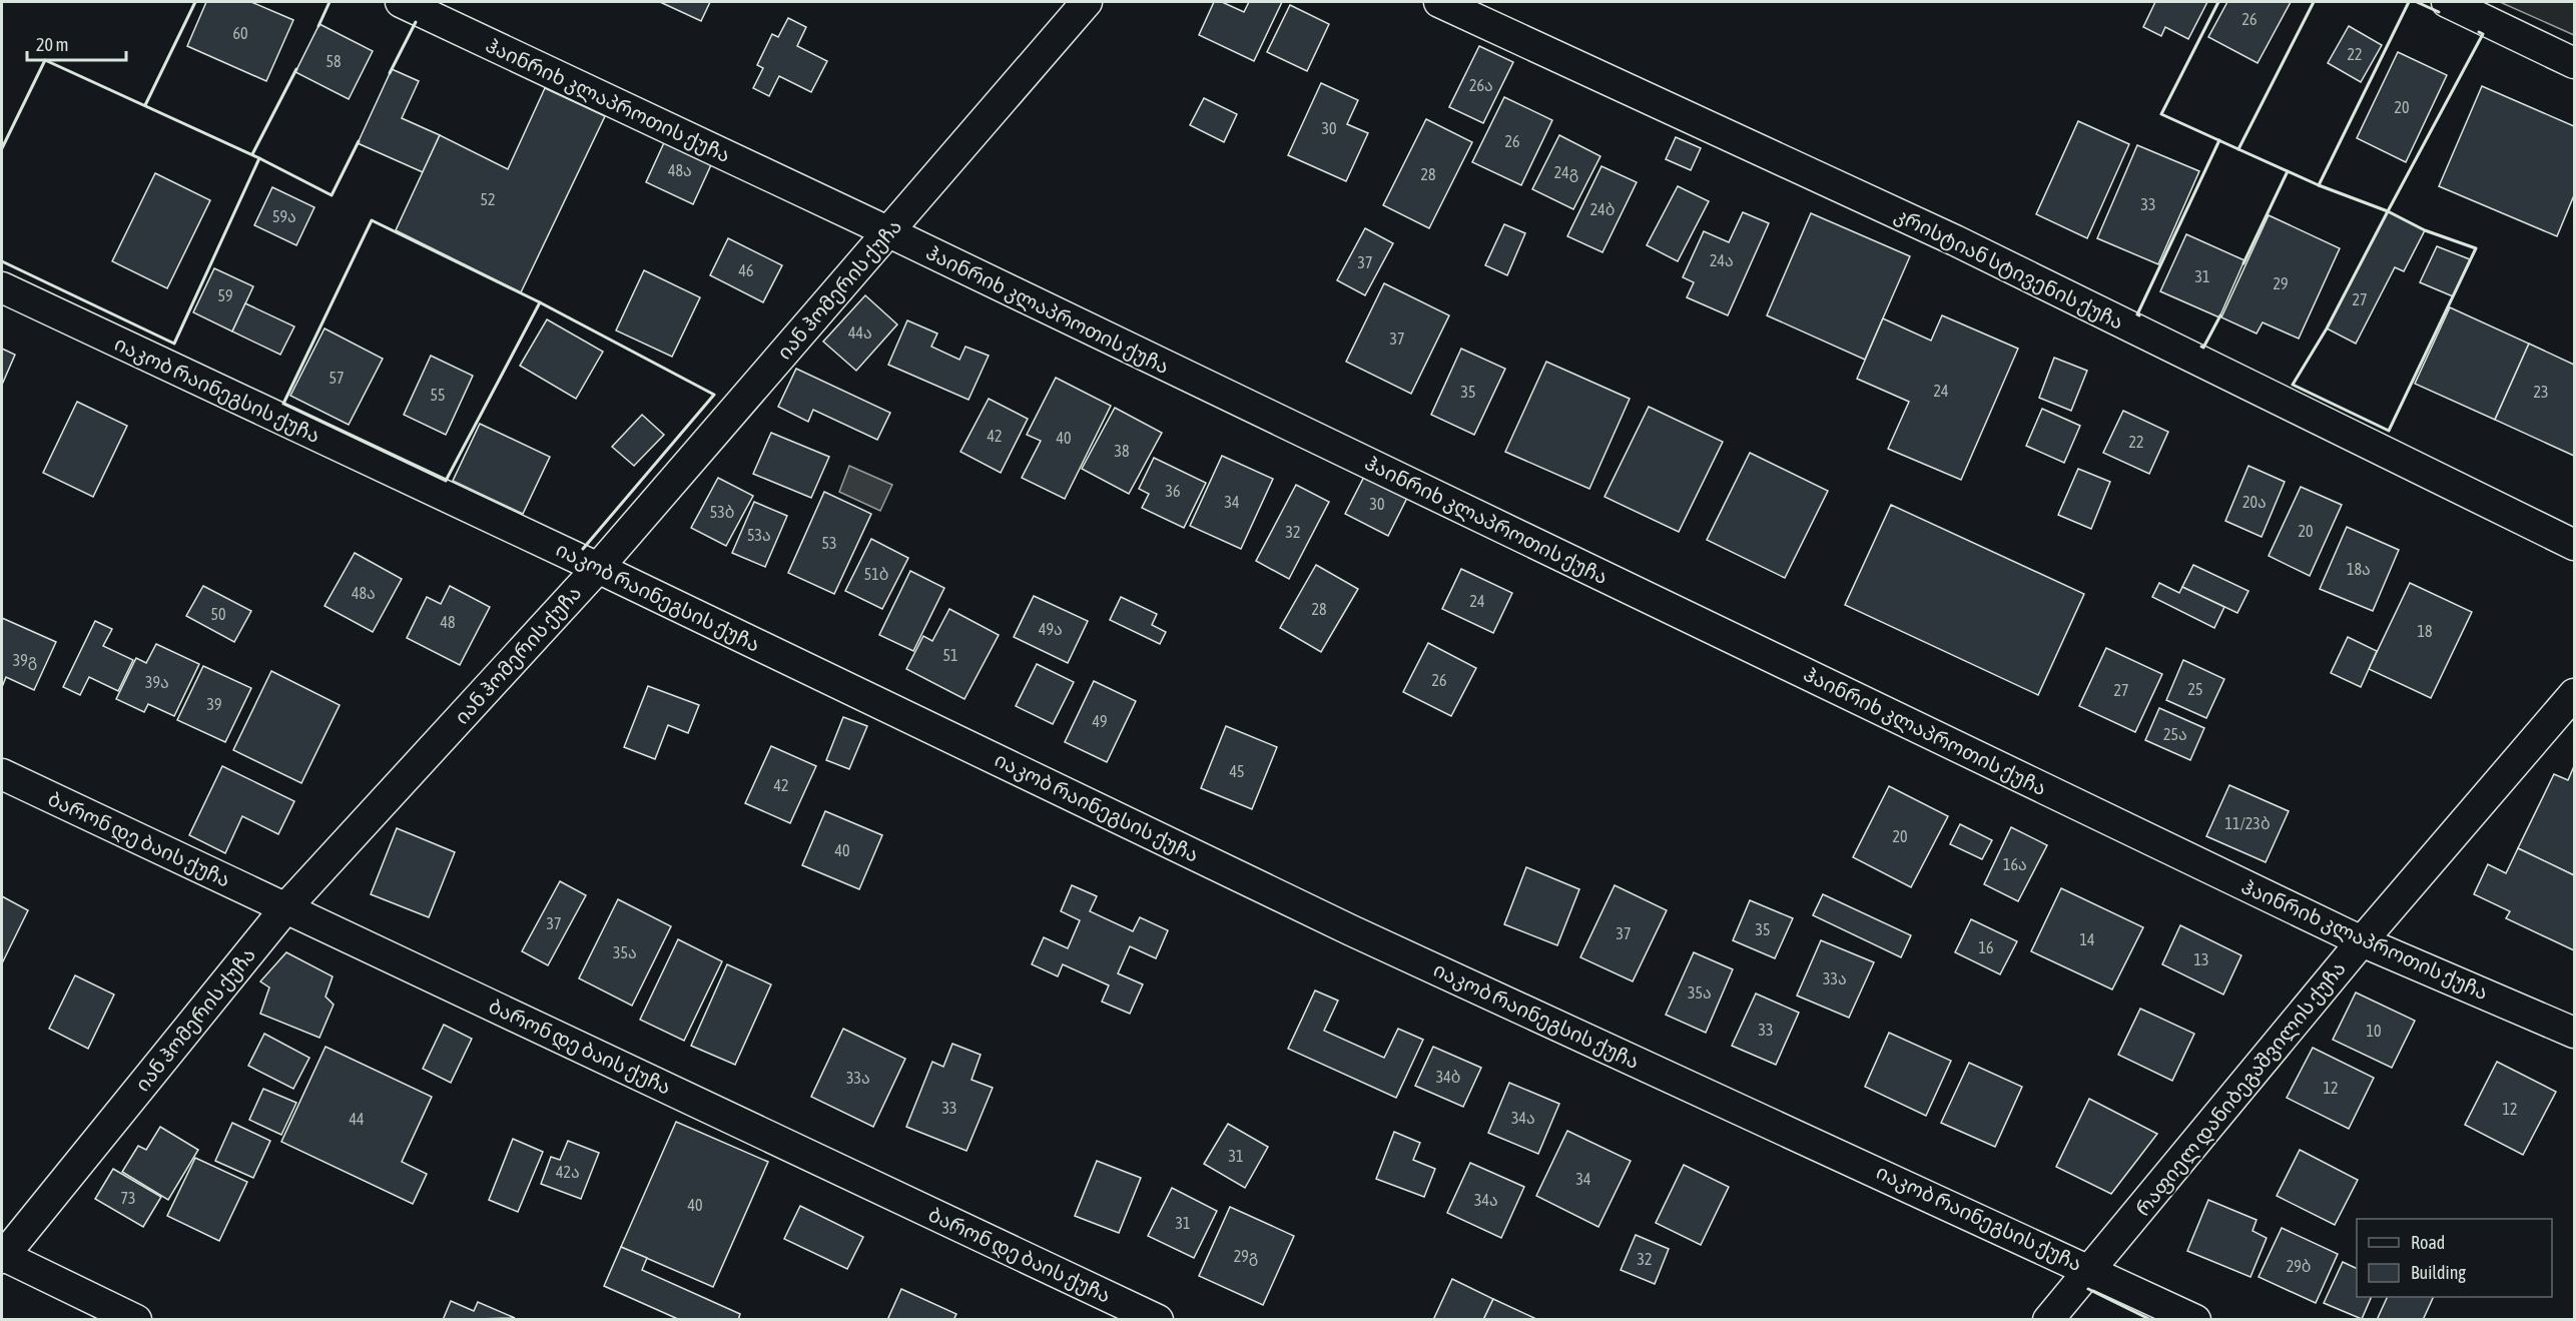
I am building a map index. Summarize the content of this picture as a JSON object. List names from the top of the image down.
{
  "streets": {
    "street": [
      "ჰაინრიხ კლაპროთის ქუჩა",
      "კრისტიან სტივენის ქუჩა",
      "იან ჰომერის ქუჩა",
      "იაკობ რაინეგსის ქუჩა",
      "ბარონ დე ბაის ქუჩა",
      "რაფიელ დანიბეგაშვილის ქუჩა"
    ]
  },
  "crossings": [
    ["ჰაინრიხ კლაპროთის ქუჩა", "იან ჰომერის ქუჩა"],
    ["ჰაინრიხ კლაპროთის ქუჩა", "რაფიელ დანიბეგაშვილის ქუჩა"],
    ["იან ჰომერის ქუჩა", "იაკობ რაინეგსის ქუჩა"],
    ["იან ჰომერის ქუჩა", "ბარონ დე ბაის ქუჩა"],
    ["იაკობ რაინეგსის ქუჩა", "რაფიელ დანიბეგაშვილის ქუჩა"]
  ],
  "house_numbers": [
    "26",
    "60",
    "22",
    "58",
    "26ა",
    "20",
    "30",
    "26",
    "48ა",
    "24გ",
    "28",
    "52",
    "33",
    "24ბ",
    "59ა",
    "24ა",
    "37",
    "46",
    "31",
    "29",
    "59",
    "27",
    "44ა",
    "37",
    "57",
    "24",
    "35",
    "23",
    "55",
    "42",
    "40",
    "22",
    "38",
    "36",
    "34",
    "20ა",
    "30",
    "53ბ",
    "20",
    "32",
    "53ა",
    "53",
    "18ა",
    "51ბ",
    "48ა",
    "24",
    "28",
    "50",
    "48",
    "49ა",
    "18",
    "51",
    "39გ",
    "26",
    "39ა",
    "25",
    "27",
    "39",
    "49",
    "25ა",
    "45",
    "42",
    "11/23ბ",
    "20",
    "40",
    "16ა",
    "37",
    "35",
    "37",
    "14",
    "16",
    "35ა",
    "13",
    "33ა",
    "35ა",
    "33",
    "10",
    "34ბ",
    "33ა",
    "12",
    "33",
    "12",
    "34ა",
    "44",
    "31",
    "42ა",
    "34",
    "73",
    "34ა",
    "40",
    "31",
    "29გ",
    "32",
    "29ბ"
  ],
  "legend": ["Road", "Building"],
  "scale_bar": "20 m"
}
